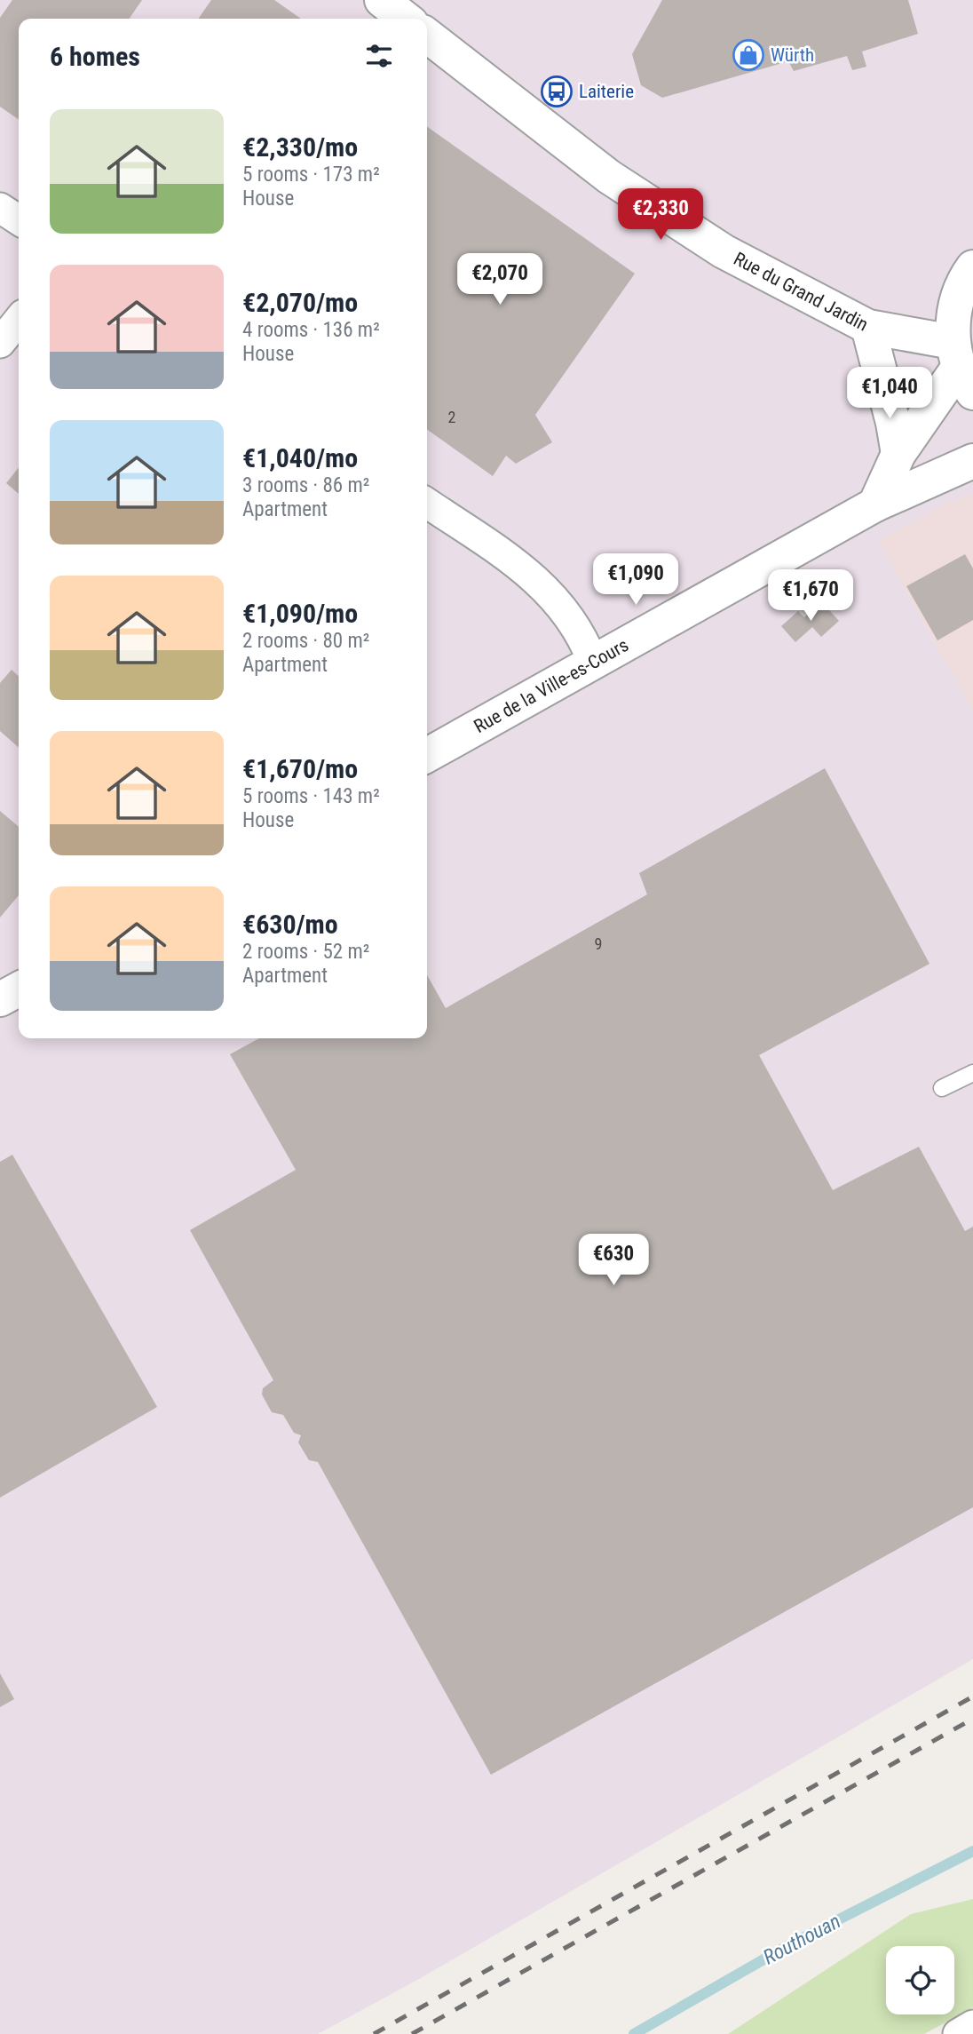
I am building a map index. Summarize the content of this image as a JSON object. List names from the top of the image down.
{
  "streets": {
    "street": ["Rue du Grand Jardin", "Rue de la Ville-es-Cours"]
  },
  "water": ["Routhouan"],
  "places": {
    "shop": ["Würth"],
    "bus stop": ["Laiterie"]
  },
  "house_numbers": ["2", "9"],
  "page": {
    "heading": "6 homes",
    "list": [
      {
        "name": "€2,330/mo",
        "note": "5 rooms · 173 m² · House"
      },
      {
        "name": "€2,070/mo",
        "note": "4 rooms · 136 m² · House"
      },
      {
        "name": "€1,040/mo",
        "note": "3 rooms · 86 m² · Apartment"
      },
      {
        "name": "€1,090/mo",
        "note": "2 rooms · 80 m² · Apartment"
      },
      {
        "name": "€1,670/mo",
        "note": "5 rooms · 143 m² · House"
      },
      {
        "name": "€630/mo",
        "note": "2 rooms · 52 m² · Apartment"
      }
    ],
    "price": [
      "€2,330",
      "€2,070",
      "€1,040",
      "€1,090",
      "€1,670",
      "€630"
    ]
  }
}
